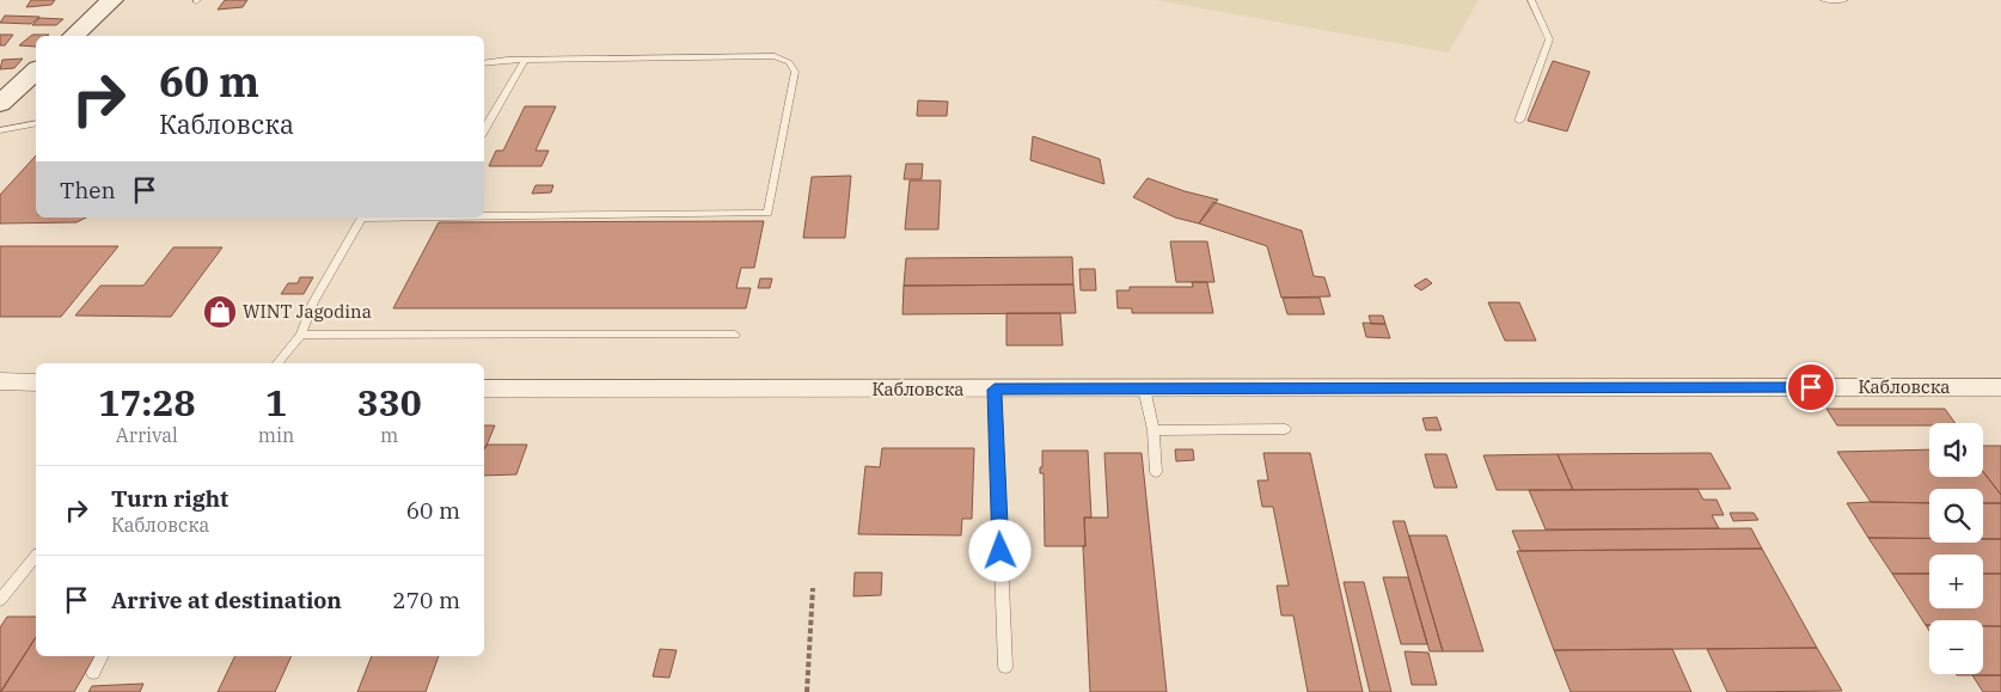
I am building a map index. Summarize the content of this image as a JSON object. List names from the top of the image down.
{
  "streets": {
    "street": ["Кабловска"]
  },
  "places": {
    "shop": ["WINT Jagodina"]
  },
  "page": {
    "turn": ["60 m", "Кабловска"],
    "then": "Then",
    "eta": [
      "17:28",
      "Arrival",
      "1",
      "min",
      "330",
      "m"
    ],
    "map_buttons": ["+", "−"],
    "list": [
      {
        "name": "Turn right",
        "note": "Кабловска",
        "value": "60 m"
      },
      {
        "name": "Arrive at destination",
        "value": "270 m"
      }
    ]
  }
}
